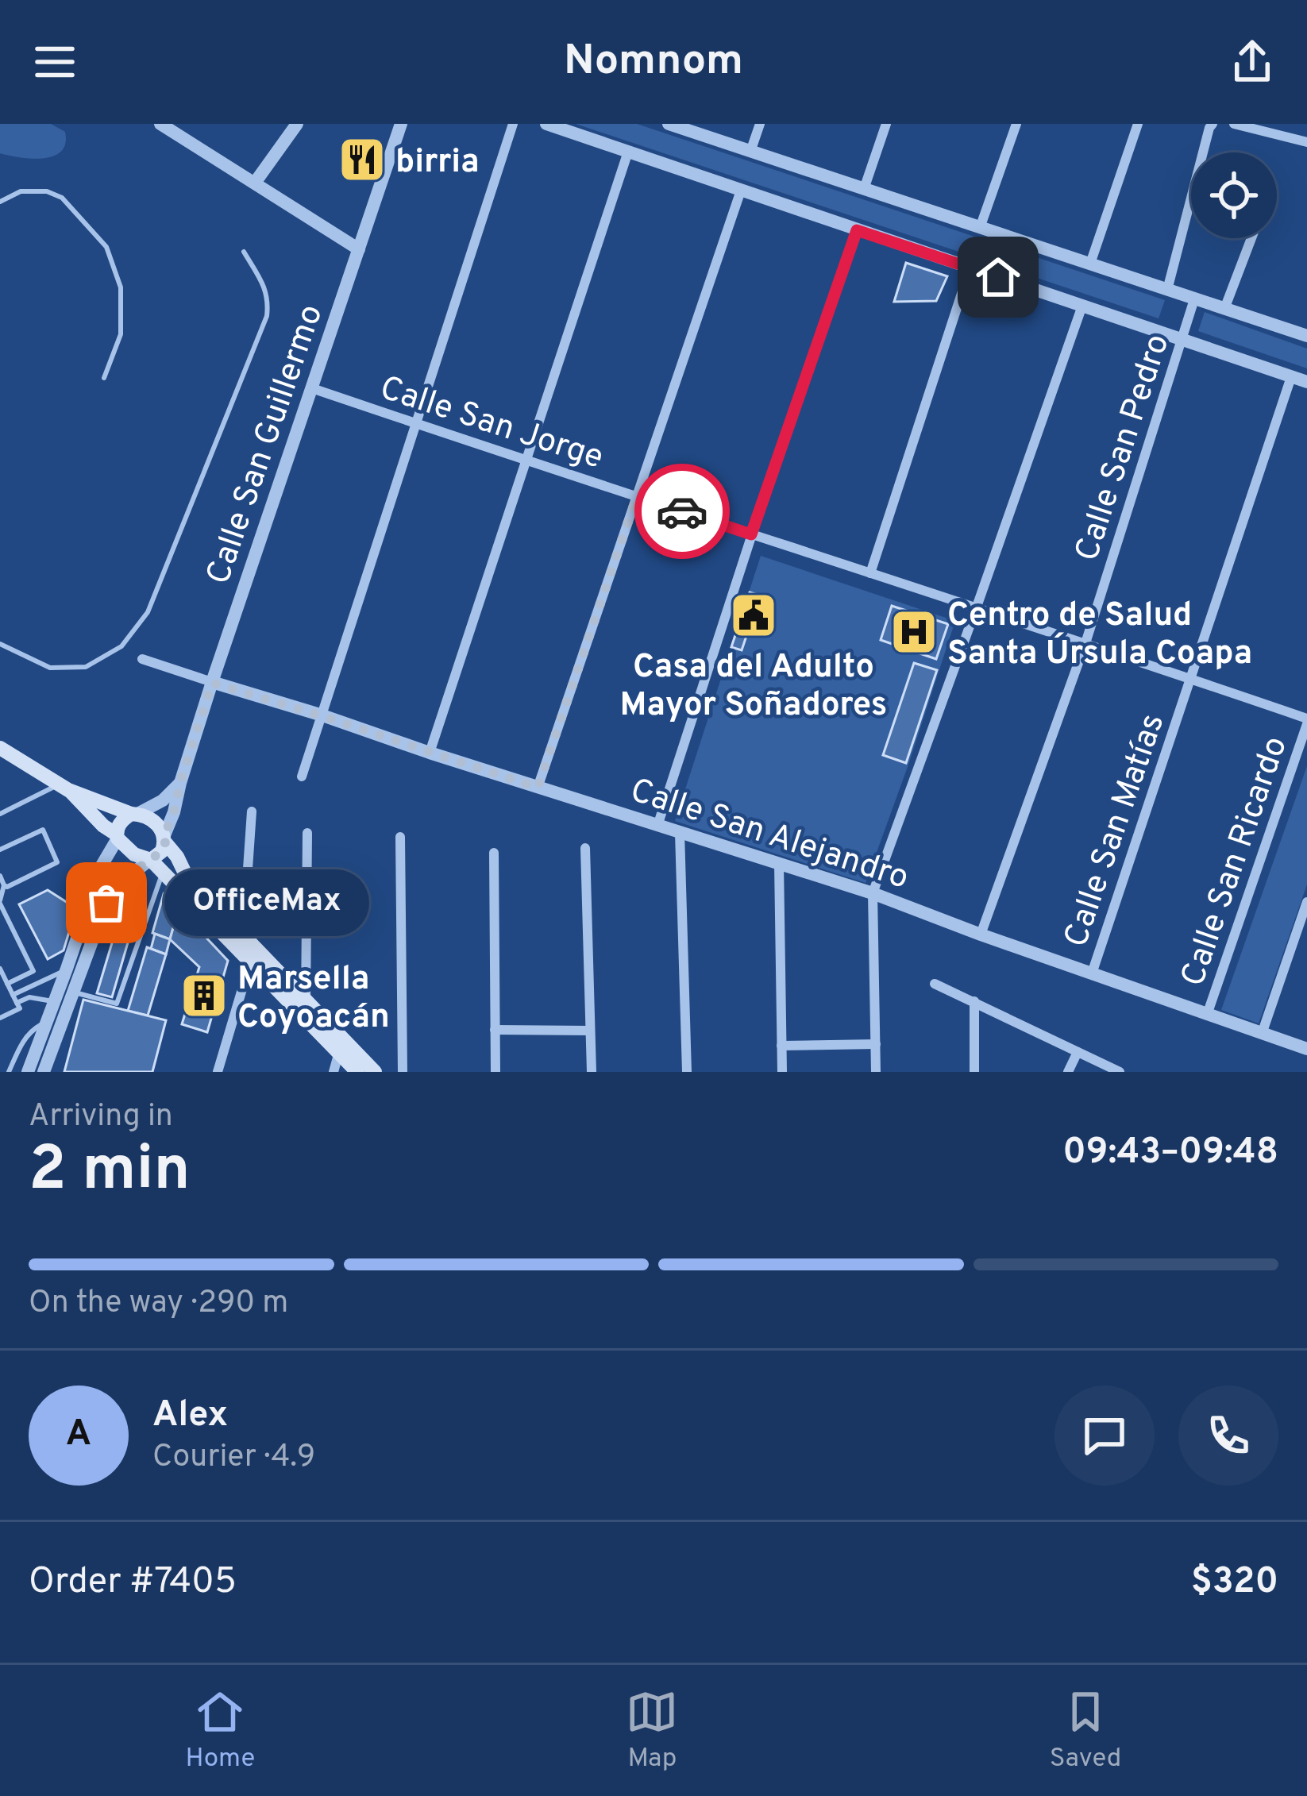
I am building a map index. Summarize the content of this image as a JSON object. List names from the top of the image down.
{
  "streets": {
    "street": [
      "Calle San Jorge",
      "Calle San Guillermo",
      "Calle San Pedro",
      "Calle San Matías",
      "Calle San Alejandro",
      "Calle San Ricardo"
    ]
  },
  "crossings": [
    ["Calle San Jorge", "Calle San Guillermo"],
    ["Calle San Jorge", "Calle San Pedro"],
    ["Calle San Jorge", "Calle San Matías"],
    ["Calle San Jorge", "Calle San Ricardo"],
    ["Calle San Guillermo", "Calle San Alejandro"],
    ["Calle San Pedro", "Calle San Alejandro"],
    ["Calle San Matías", "Calle San Alejandro"],
    ["Calle San Alejandro", "Calle San Ricardo"]
  ],
  "places": {
    "restaurant": ["birria"],
    "public building": ["Casa del Adulto Mayor Soñadores"],
    "hospital": ["Centro de Salud Santa Úrsula Coapa"],
    "other": ["OfficeMax"],
    "building": ["Marsella Coyoacán"]
  },
  "page": {
    "header": "Nomnom",
    "bubble": "OfficeMax",
    "heading": ["2 min", "Arriving in", "09:43–09:48"],
    "panel": [
      "Alex",
      "Courier · 4.9",
      "Order #7405",
      "$320"
    ],
    "bar": "On the way · 290 m",
    "round": "A",
    "tabs": ["Home", "Map", "Saved"]
  }
}
